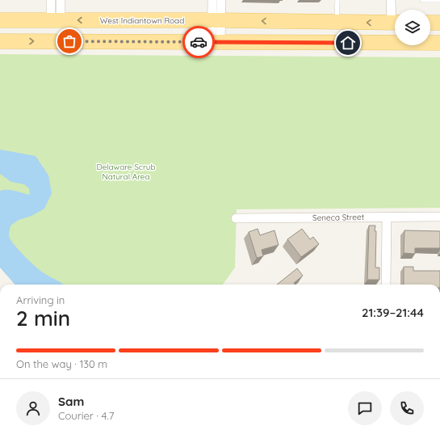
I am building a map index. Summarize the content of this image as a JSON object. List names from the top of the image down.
{
  "streets": {
    "main road": ["West Indiantown Road"],
    "street": ["Seneca Street"]
  },
  "parks": ["Delaware Scrub Natural Area"],
  "page": {
    "heading": ["2 min", "Arriving in", "21:39–21:44"],
    "panel": ["Sam", "Courier · 4.7"],
    "bar": "On the way · 130 m"
  }
}
